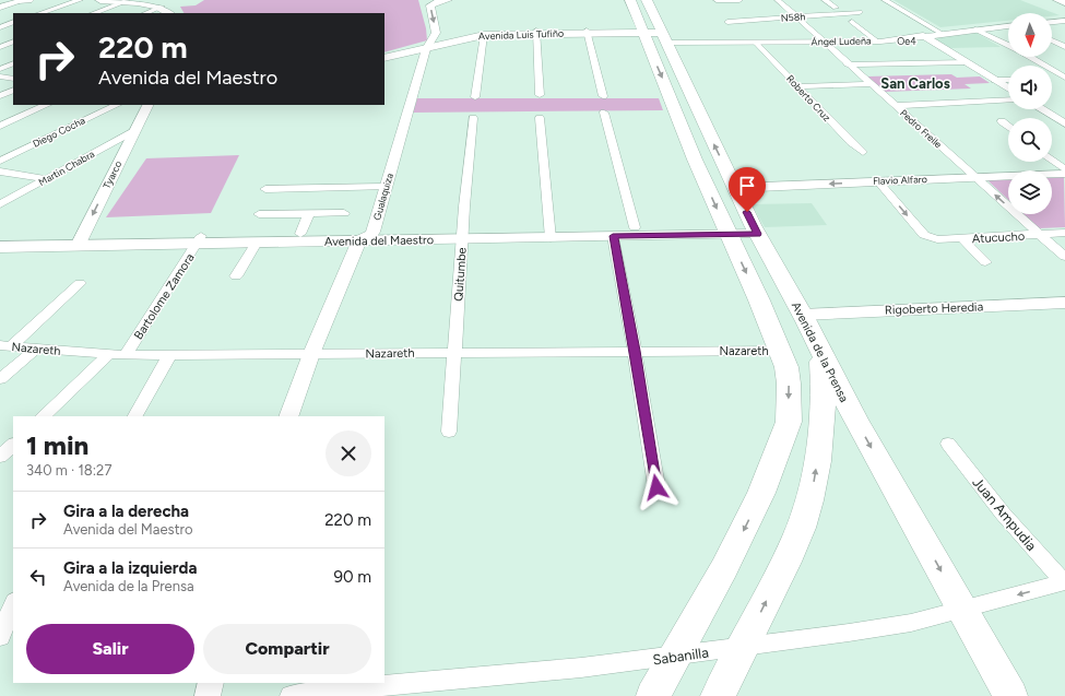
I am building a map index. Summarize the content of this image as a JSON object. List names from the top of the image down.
{
  "streets": {
    "main road": [
      "Avenida Luis Tufiño",
      "Avenida del Maestro",
      "Rigoberto Heredia",
      "Avenida de la Prensa"
    ],
    "street": [
      "N58h",
      "Ángel Ludeña",
      "Oe4",
      "Roberto Cruz",
      "Pedro Freile",
      "Diego Cocha",
      "Martin Chabra",
      "Tyarco",
      "Flavio Alfaro",
      "Gualaquiza",
      "Atucucho",
      "Quitumbe",
      "Bartolome Zamora",
      "Nazareth",
      "Juan Ampudia",
      "Sabanilla"
    ]
  },
  "crossings": [
    ["N58h", "Pedro Freile"],
    ["Avenida Luis Tufiño", "Ángel Ludeña"],
    ["Avenida Luis Tufiño", "Gualaquiza"],
    ["Avenida Luis Tufiño", "Avenida de la Prensa"],
    ["Ángel Ludeña", "Oe4"],
    ["Ángel Ludeña", "Roberto Cruz"],
    ["Ángel Ludeña", "Pedro Freile"],
    ["Ángel Ludeña", "Avenida de la Prensa"],
    ["Pedro Freile", "Flavio Alfaro"],
    ["Pedro Freile", "Atucucho"],
    ["Martin Chabra", "Tyarco"],
    ["Tyarco", "Avenida del Maestro"],
    ["Flavio Alfaro", "Atucucho"],
    ["Flavio Alfaro", "Avenida de la Prensa"],
    ["Gualaquiza", "Avenida del Maestro"],
    ["Gualaquiza", "Nazareth"],
    ["Avenida del Maestro", "Quitumbe"],
    ["Avenida del Maestro", "Bartolome Zamora"],
    ["Avenida del Maestro", "Avenida de la Prensa"],
    ["Quitumbe", "Nazareth"],
    ["Bartolome Zamora", "Nazareth"],
    ["Rigoberto Heredia", "Nazareth"],
    ["Rigoberto Heredia", "Avenida de la Prensa"],
    ["Nazareth", "Avenida de la Prensa"],
    ["Avenida de la Prensa", "Sabanilla"],
    ["Juan Ampudia", "Sabanilla"]
  ],
  "one_way": ["Tyarco", "Atucucho"],
  "districts": ["San Carlos"],
  "north": "bottom",
  "page": {
    "turn": ["220 m", "Avenida del Maestro"],
    "heading": ["1 min", "340 m · 18:27"],
    "list": [
      {
        "name": "Gira a la derecha",
        "note": "Avenida del Maestro",
        "value": "220 m"
      },
      {
        "name": "Gira a la izquierda",
        "note": "Avenida de la Prensa",
        "value": "90 m"
      }
    ],
    "buttons": ["Salir", "Compartir"]
  }
}
